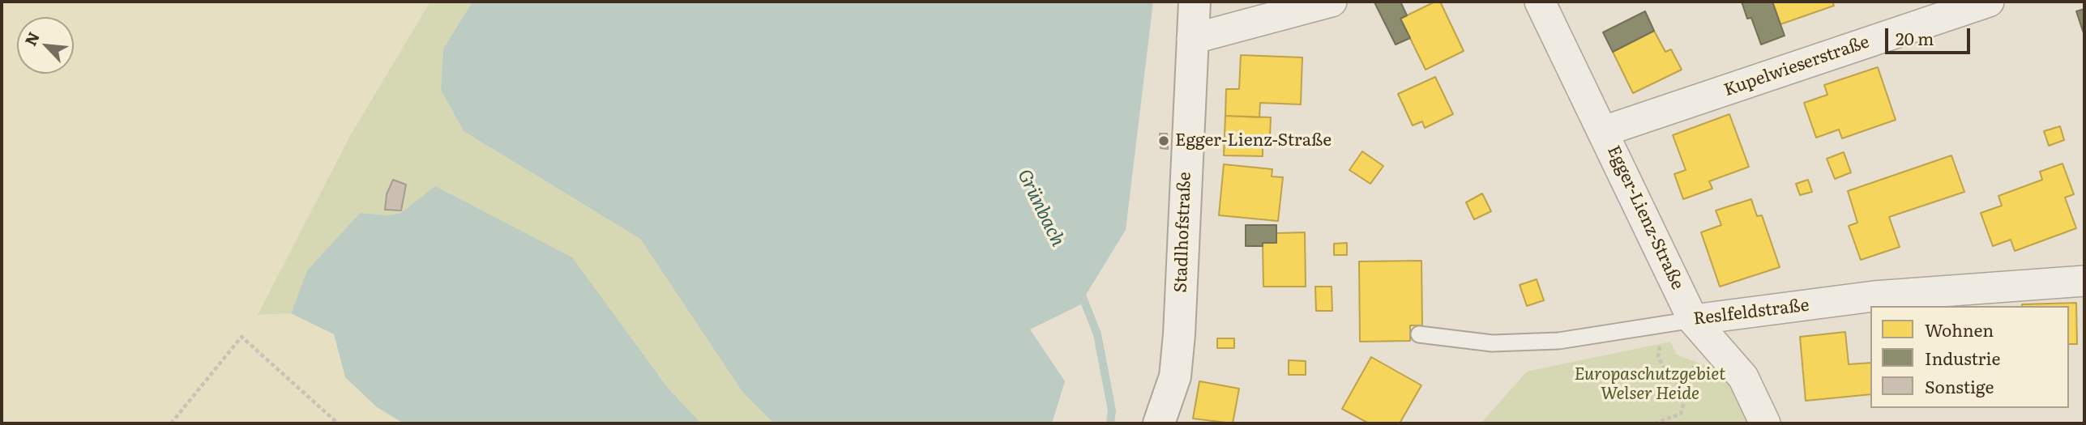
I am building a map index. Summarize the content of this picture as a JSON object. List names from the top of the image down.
{
  "streets": {
    "street": [
      "Kupelwieserstraße",
      "Egger-Lienz-Straße",
      "Stadlhofstraße",
      "Reslfeldstraße"
    ]
  },
  "crossings": [
    ["Kupelwieserstraße", "Egger-Lienz-Straße"],
    ["Egger-Lienz-Straße", "Reslfeldstraße"]
  ],
  "water": ["Grünbach"],
  "parks": ["Europaschutzgebiet Welser Heide"],
  "places": ["Egger-Lienz-Straße"],
  "legend": ["Wohnen", "Industrie", "Sonstige"],
  "scale_bar": "20 m",
  "north": "top left"
}
